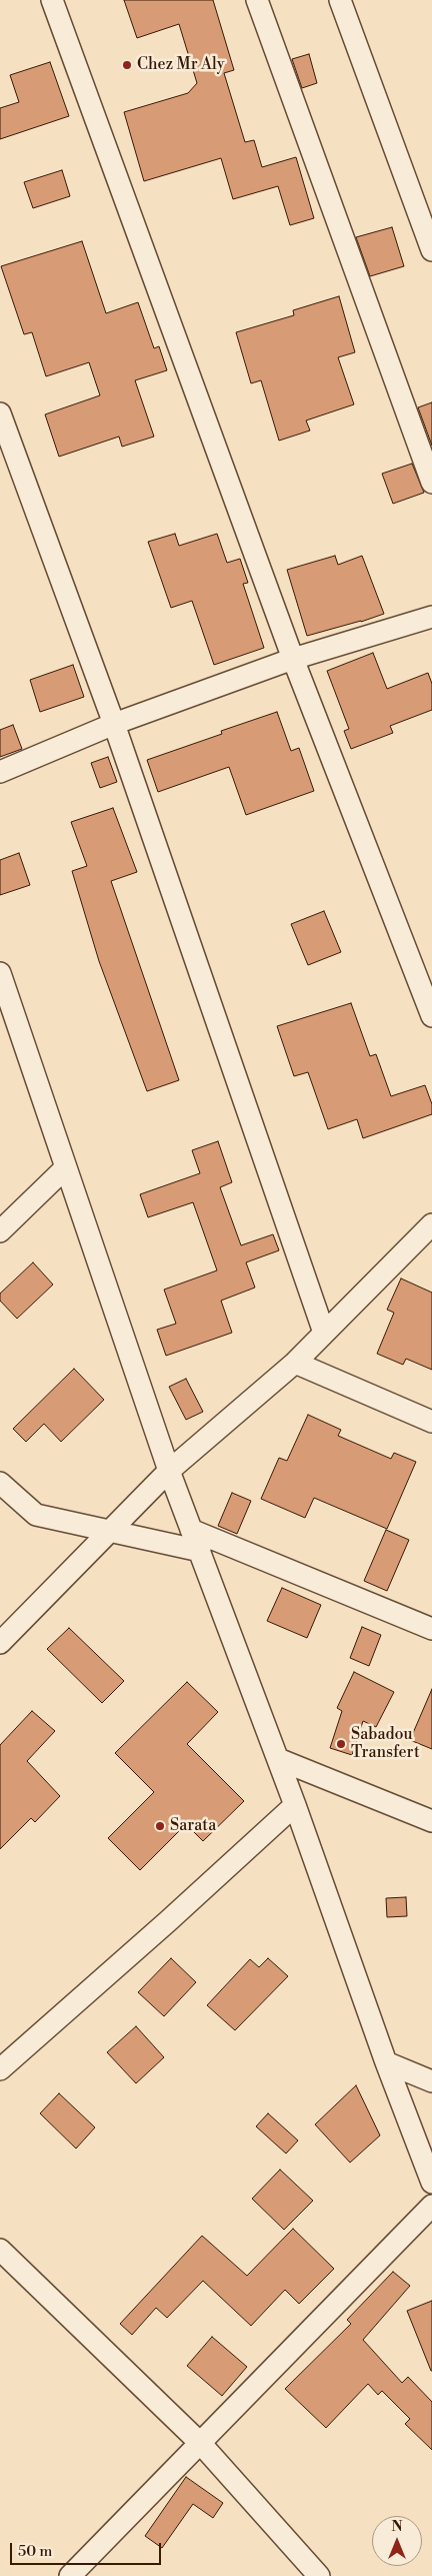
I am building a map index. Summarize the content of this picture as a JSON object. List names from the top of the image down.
{
  "places": ["Chez Mr Aly", "Sabadou Transfert", "Sarata"],
  "scale_bar": "50 m",
  "north": "top"
}
